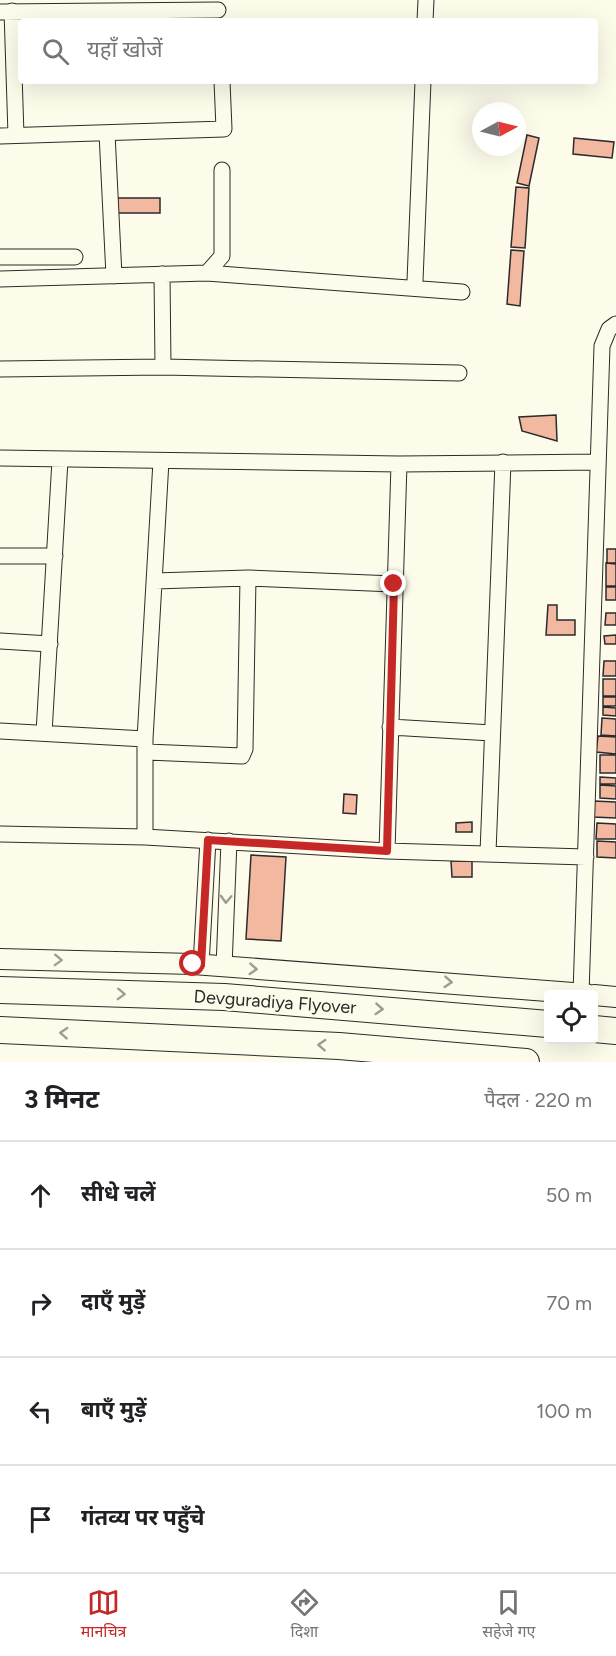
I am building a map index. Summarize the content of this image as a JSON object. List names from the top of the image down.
{
  "streets": {
    "highway": ["Devguradiya Flyover"]
  },
  "north": "right",
  "page": {
    "search": "यहाँ खोजें",
    "heading": ["3 मिनट", "पैदल · 220 m"],
    "list": [
      ["सीधे चलें", "50 m"],
      ["दाएँ मुड़ें", "70 m"],
      ["बाएँ मुड़ें", "100 m"],
      "गंतव्य पर पहुँचे"
    ],
    "nav": ["मानचित्र", "दिशा", "सहेजे गए"]
  }
}
